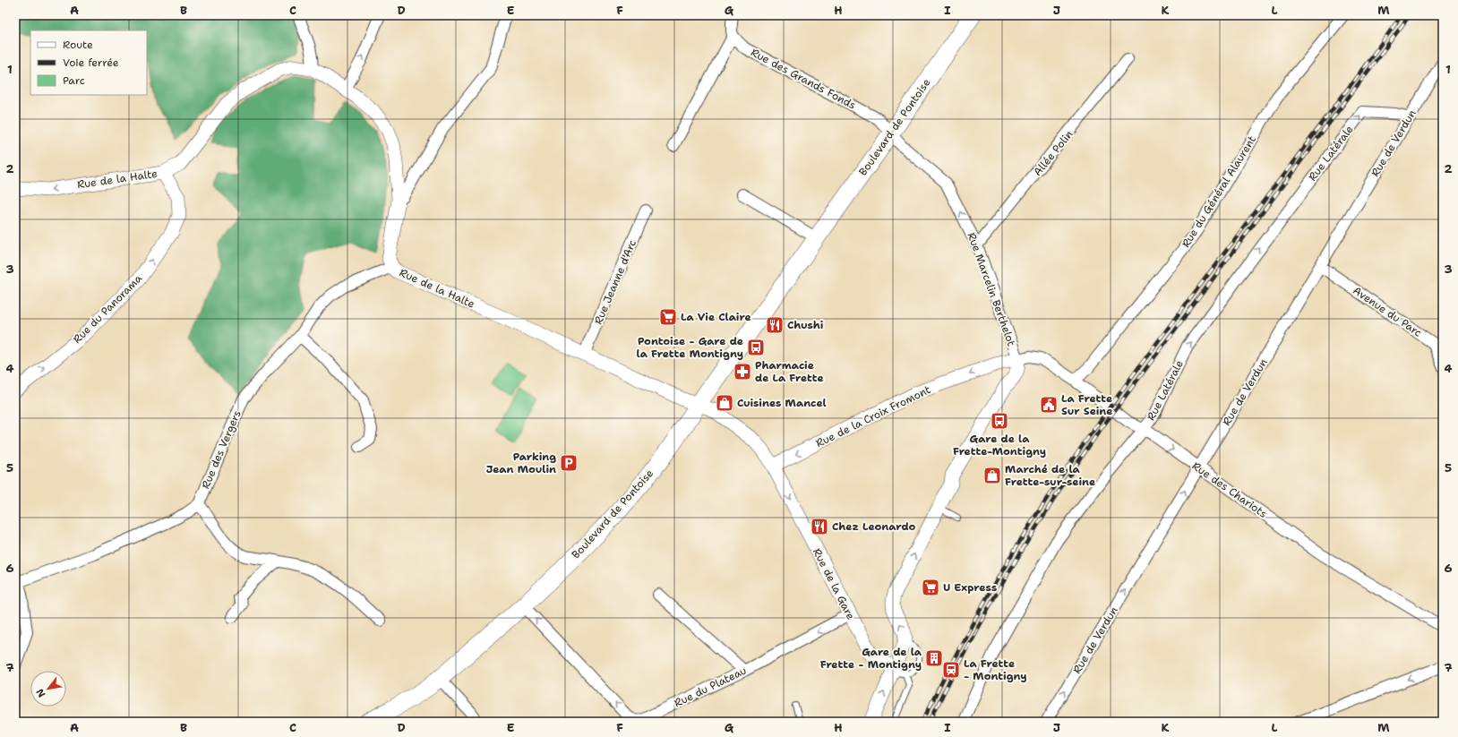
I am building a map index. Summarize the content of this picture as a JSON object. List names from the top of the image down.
{
  "streets": {
    "main road": ["Boulevard de Pontoise"],
    "street": [
      "Rue des Grands Fonds",
      "Rue de Verdun",
      "Allée Polin",
      "Rue Latérale",
      "Rue de la Halte",
      "Rue du Général Alaurent",
      "Rue Jeanne d'Arc",
      "Rue Marcelin Berthelot",
      "Rue du Panorama",
      "Avenue du Parc",
      "Rue de la Croix Fromont",
      "Rue des Vergers",
      "Rue des Chariots",
      "Rue de la Gare",
      "Rue du Plateau"
    ]
  },
  "crossings": [
    ["Rue des Grands Fonds", "Boulevard de Pontoise"],
    ["Rue des Grands Fonds", "Rue Marcelin Berthelot"],
    ["Boulevard de Pontoise", "Rue de la Halte"],
    ["Boulevard de Pontoise", "Rue Marcelin Berthelot"],
    ["Boulevard de Pontoise", "Rue de la Gare"],
    ["Boulevard de Pontoise", "Rue du Plateau"],
    ["Rue de Verdun", "Rue Latérale"],
    ["Rue de Verdun", "Avenue du Parc"],
    ["Rue de Verdun", "Rue des Chariots"],
    ["Allée Polin", "Rue Marcelin Berthelot"],
    ["Rue Latérale", "Rue des Chariots"],
    ["Rue de la Halte", "Rue Jeanne d'Arc"],
    ["Rue de la Halte", "Rue du Panorama"],
    ["Rue de la Halte", "Rue des Vergers"],
    ["Rue de la Halte", "Rue de la Gare"],
    ["Rue du Général Alaurent", "Rue des Chariots"],
    ["Rue Marcelin Berthelot", "Rue de la Croix Fromont"],
    ["Rue Marcelin Berthelot", "Rue des Chariots"],
    ["Rue de la Croix Fromont", "Rue des Chariots"],
    ["Rue de la Croix Fromont", "Rue de la Gare"],
    ["Rue de la Gare", "Rue du Plateau"]
  ],
  "one_way": [
    "Rue de Verdun",
    "Rue Latérale",
    "Rue Marcelin Berthelot",
    "Rue du Panorama",
    "Rue de la Croix Fromont",
    "Rue de la Gare",
    "Rue du Plateau"
  ],
  "places": {
    "supermarket": ["La Vie Claire", "U Express"],
    "restaurant": ["Chushi", "Chez Leonardo"],
    "bus stop": ["Pontoise - Gare de la Frette Montigny", "Gare de la Frette-Montigny"],
    "pharmacy": ["Pharmacie de La Frette"],
    "shop": ["Cuisines Mancel", "Marché de la Frette-sur-seine"],
    "public building": ["La Frette Sur Seine"],
    "parking": ["Parking Jean Moulin"],
    "building": ["Gare de la Frette - Montigny"],
    "station": ["La Frette - Montigny"]
  },
  "legend": ["Route", "Voie ferrée", "Parc"],
  "north": "bottom left",
  "grid": {
    "columns": [
      "A",
      "B",
      "C",
      "D",
      "E",
      "F",
      "G",
      "H",
      "I",
      "J",
      "K",
      "L",
      "M"
    ],
    "rows": [
      "1",
      "2",
      "3",
      "4",
      "5",
      "6",
      "7"
    ]
  }
}
